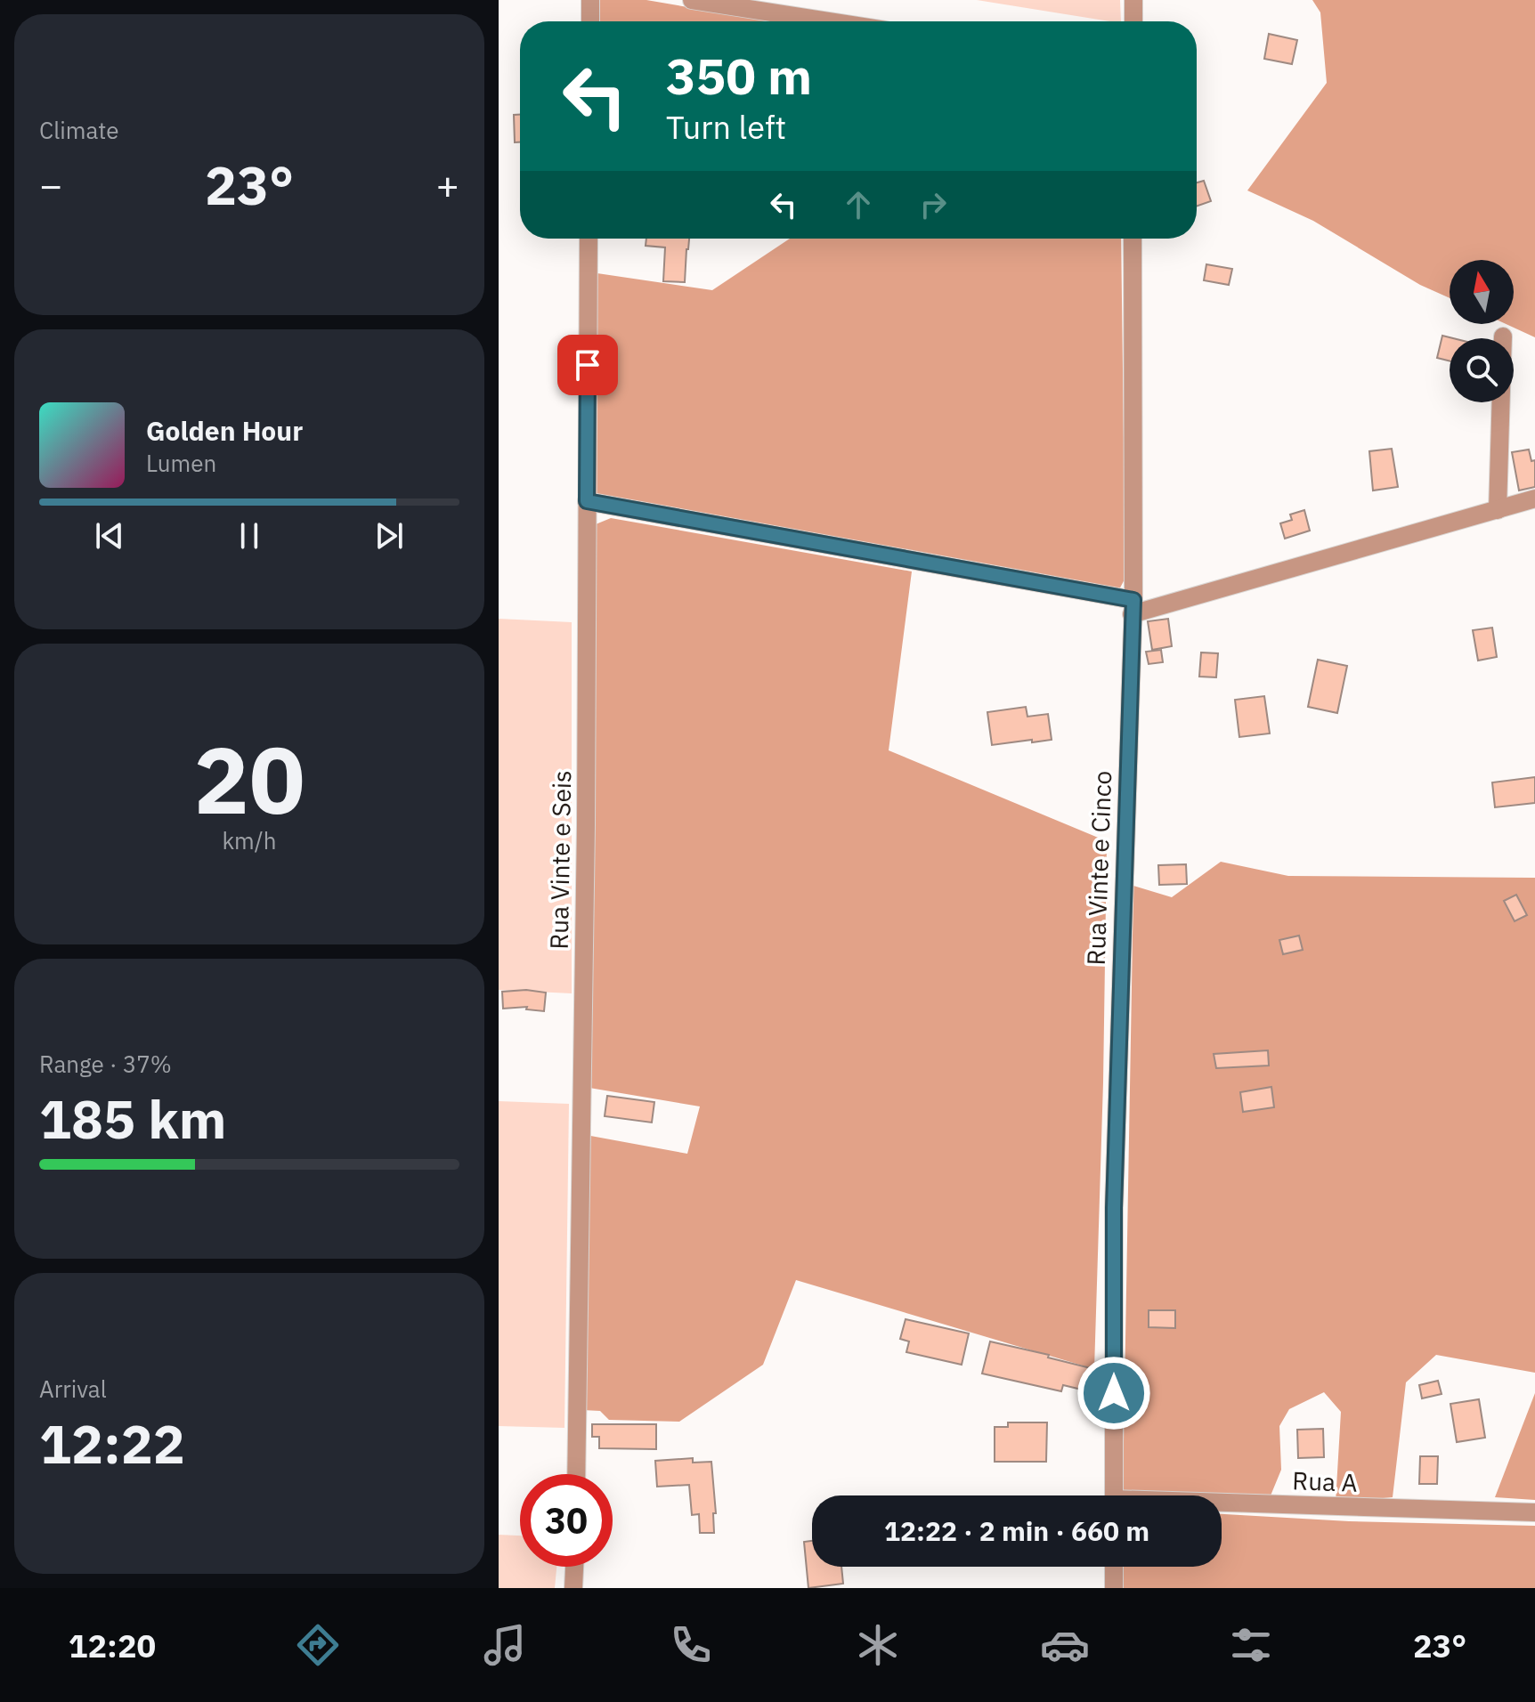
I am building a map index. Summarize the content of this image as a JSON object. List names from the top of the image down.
{
  "streets": {
    "street": ["Rua Vinte e Seis", "Rua Vinte e Cinco", "Rua A"]
  },
  "north": "top",
  "page": {
    "tile": [
      "Climate",
      ["20", "km/h"],
      ["Range · 37%", "185 km"],
      ["Arrival", "12:22"]
    ],
    "turn": ["350 m", "Turn left"],
    "heat": ["−", "23°", "+"],
    "song": ["Golden Hour", "Lumen"],
    "limit": "30",
    "trip": "12:22 · 2 min · 660 m",
    "tabs": ["12:20", "23°"]
  }
}
